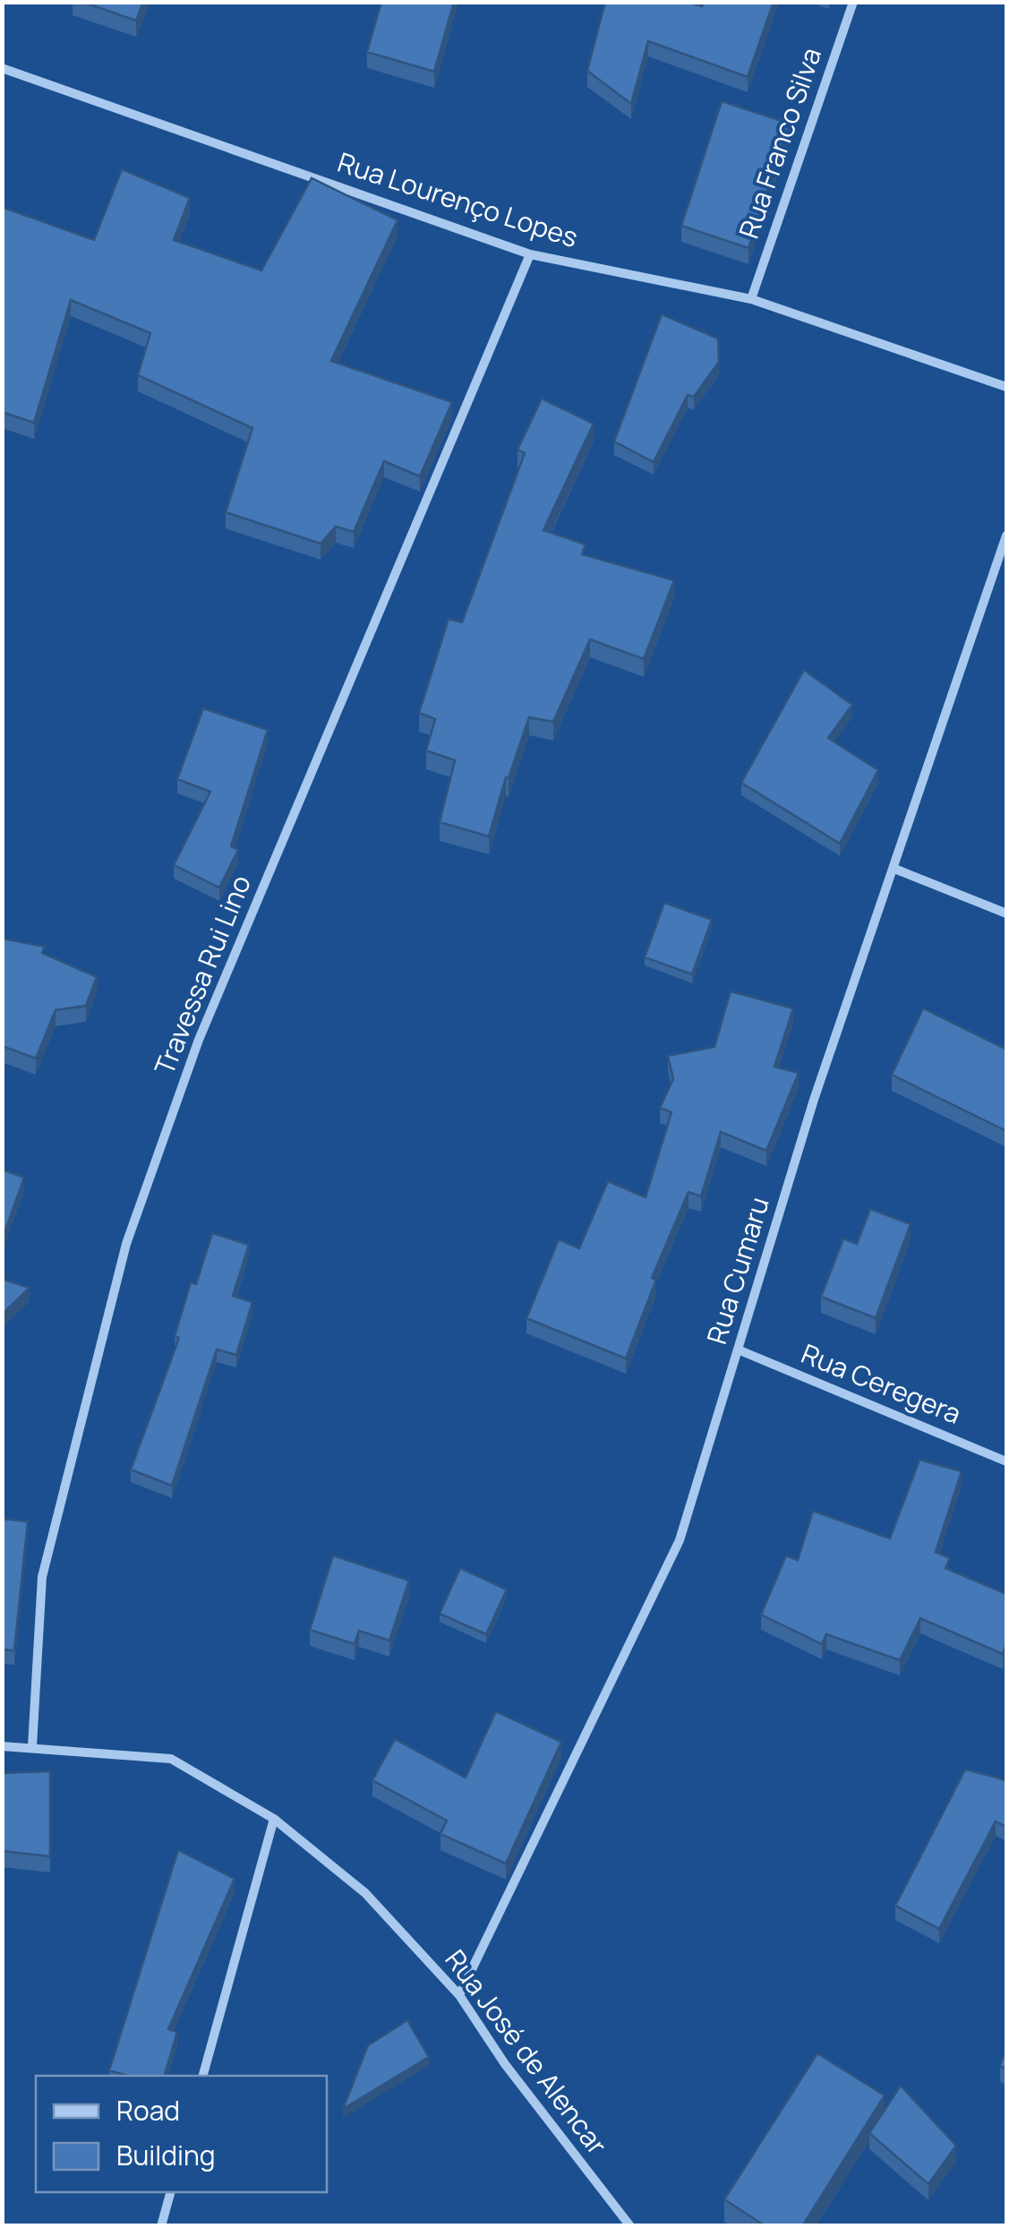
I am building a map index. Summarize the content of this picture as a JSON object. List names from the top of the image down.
{
  "streets": {
    "street": [
      "Rua Franco Silva",
      "Rua Lourenço Lopes",
      "Travessa Rui Lino",
      "Rua Cumaru",
      "Rua Ceregera",
      "Rua José de Alencar"
    ]
  },
  "crossings": [
    ["Rua Franco Silva", "Rua Lourenço Lopes"],
    ["Rua Lourenço Lopes", "Travessa Rui Lino"],
    ["Travessa Rui Lino", "Rua José de Alencar"],
    ["Rua Cumaru", "Rua Ceregera"],
    ["Rua Cumaru", "Rua José de Alencar"]
  ],
  "legend": ["Road", "Building"]
}
